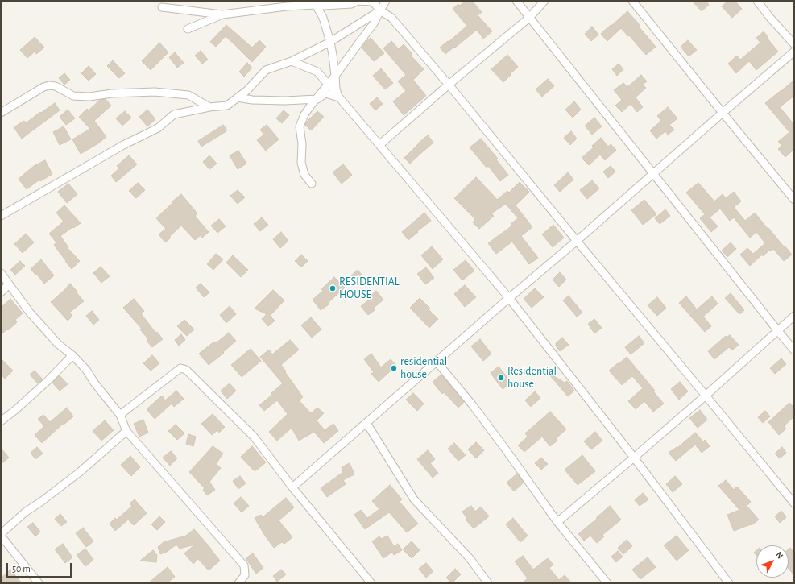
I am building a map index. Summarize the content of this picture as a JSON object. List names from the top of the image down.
{
  "places": ["RESIDENTIAL HOUSE", "residential house", "Residential house"],
  "scale_bar": "50 m",
  "north": "top right"
}
